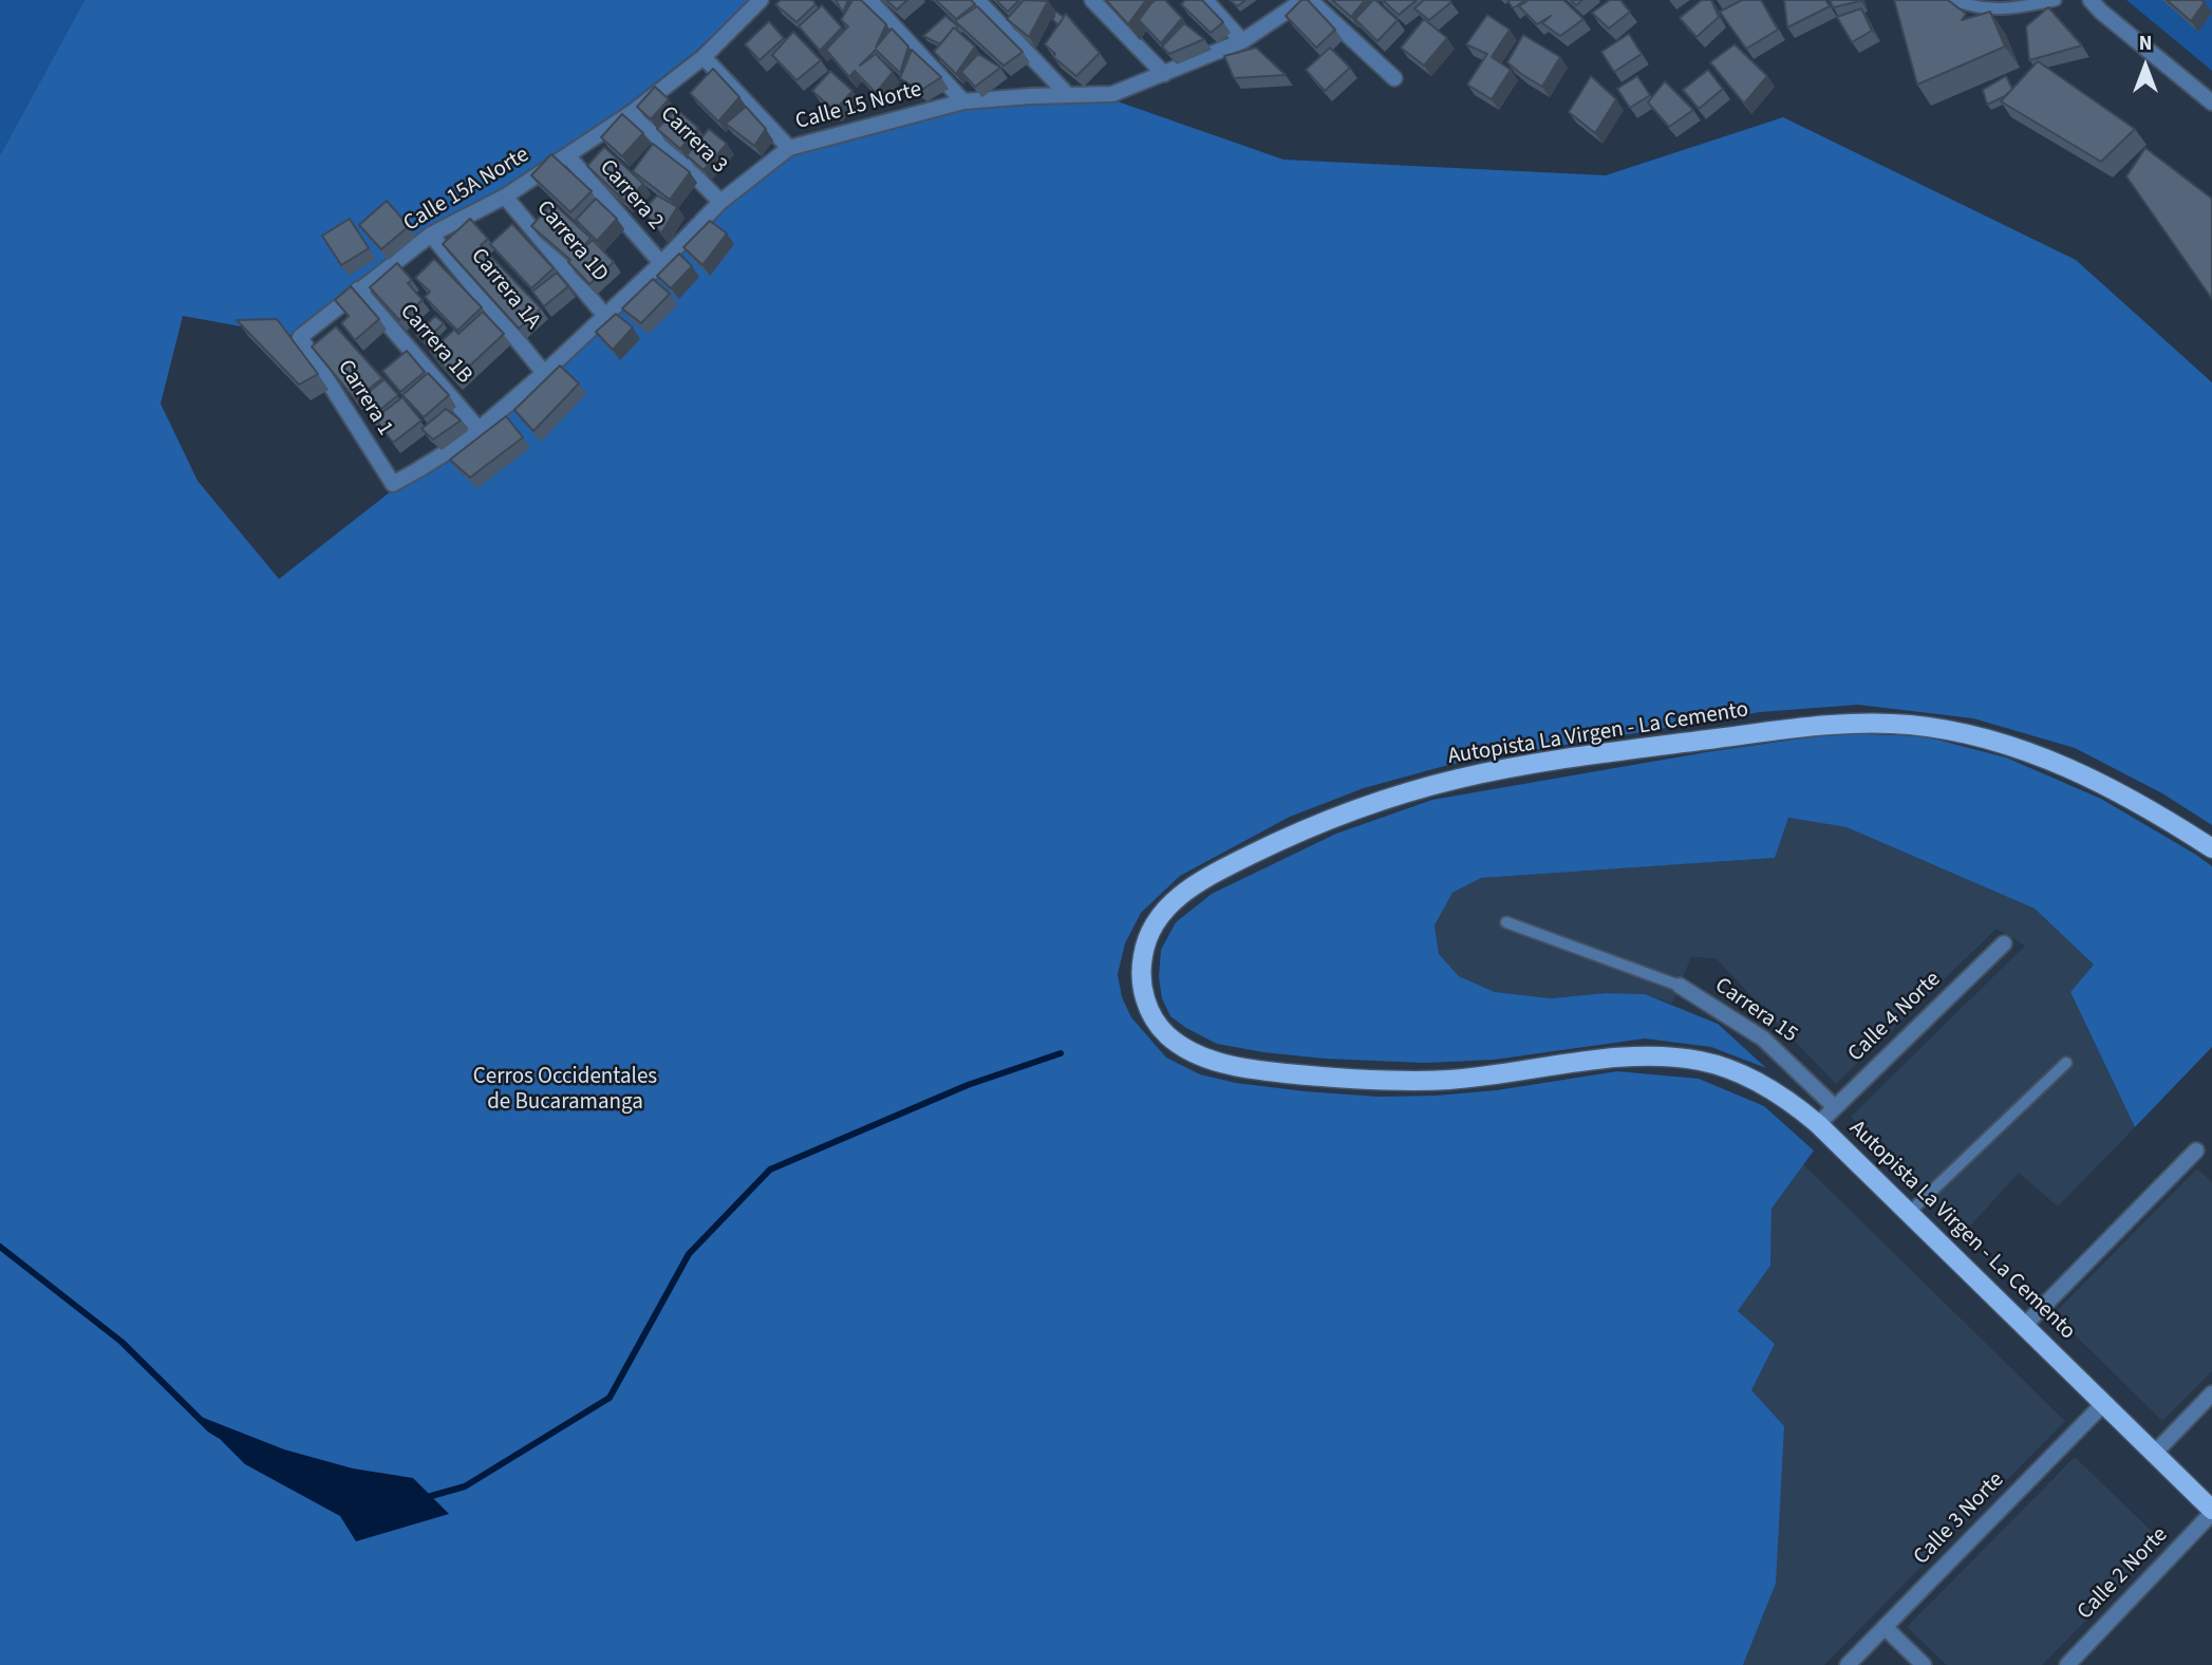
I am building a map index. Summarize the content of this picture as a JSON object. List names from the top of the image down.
{
  "streets": {
    "main road": ["Autopista La Virgen - La Cemento"],
    "street": [
      "Calle 15 Norte",
      "Carrera 3",
      "Calle 15A Norte",
      "Carrera 2",
      "Carrera 1D",
      "Carrera 1A",
      "Carrera 1B",
      "Carrera 1",
      "Carrera 15",
      "Calle 4 Norte",
      "Calle 3 Norte",
      "Calle 2 Norte"
    ]
  },
  "crossings": [
    ["Calle 15 Norte", "Carrera 3"],
    ["Calle 15 Norte", "Carrera 2"],
    ["Calle 15 Norte", "Carrera 1D"],
    ["Calle 15 Norte", "Carrera 1A"],
    ["Calle 15 Norte", "Carrera 1B"],
    ["Calle 15 Norte", "Carrera 1"],
    ["Carrera 3", "Calle 15A Norte"],
    ["Calle 15A Norte", "Carrera 2"],
    ["Calle 15A Norte", "Carrera 1D"],
    ["Calle 15A Norte", "Carrera 1A"],
    ["Calle 15A Norte", "Carrera 1B"],
    ["Calle 15A Norte", "Carrera 1"],
    ["Autopista La Virgen - La Cemento", "Calle 4 Norte"],
    ["Autopista La Virgen - La Cemento", "Calle 3 Norte"],
    ["Autopista La Virgen - La Cemento", "Calle 2 Norte"],
    ["Carrera 15", "Calle 4 Norte"]
  ],
  "parks": ["Cerros Occidentales de Bucaramanga"],
  "north": "top"
}
